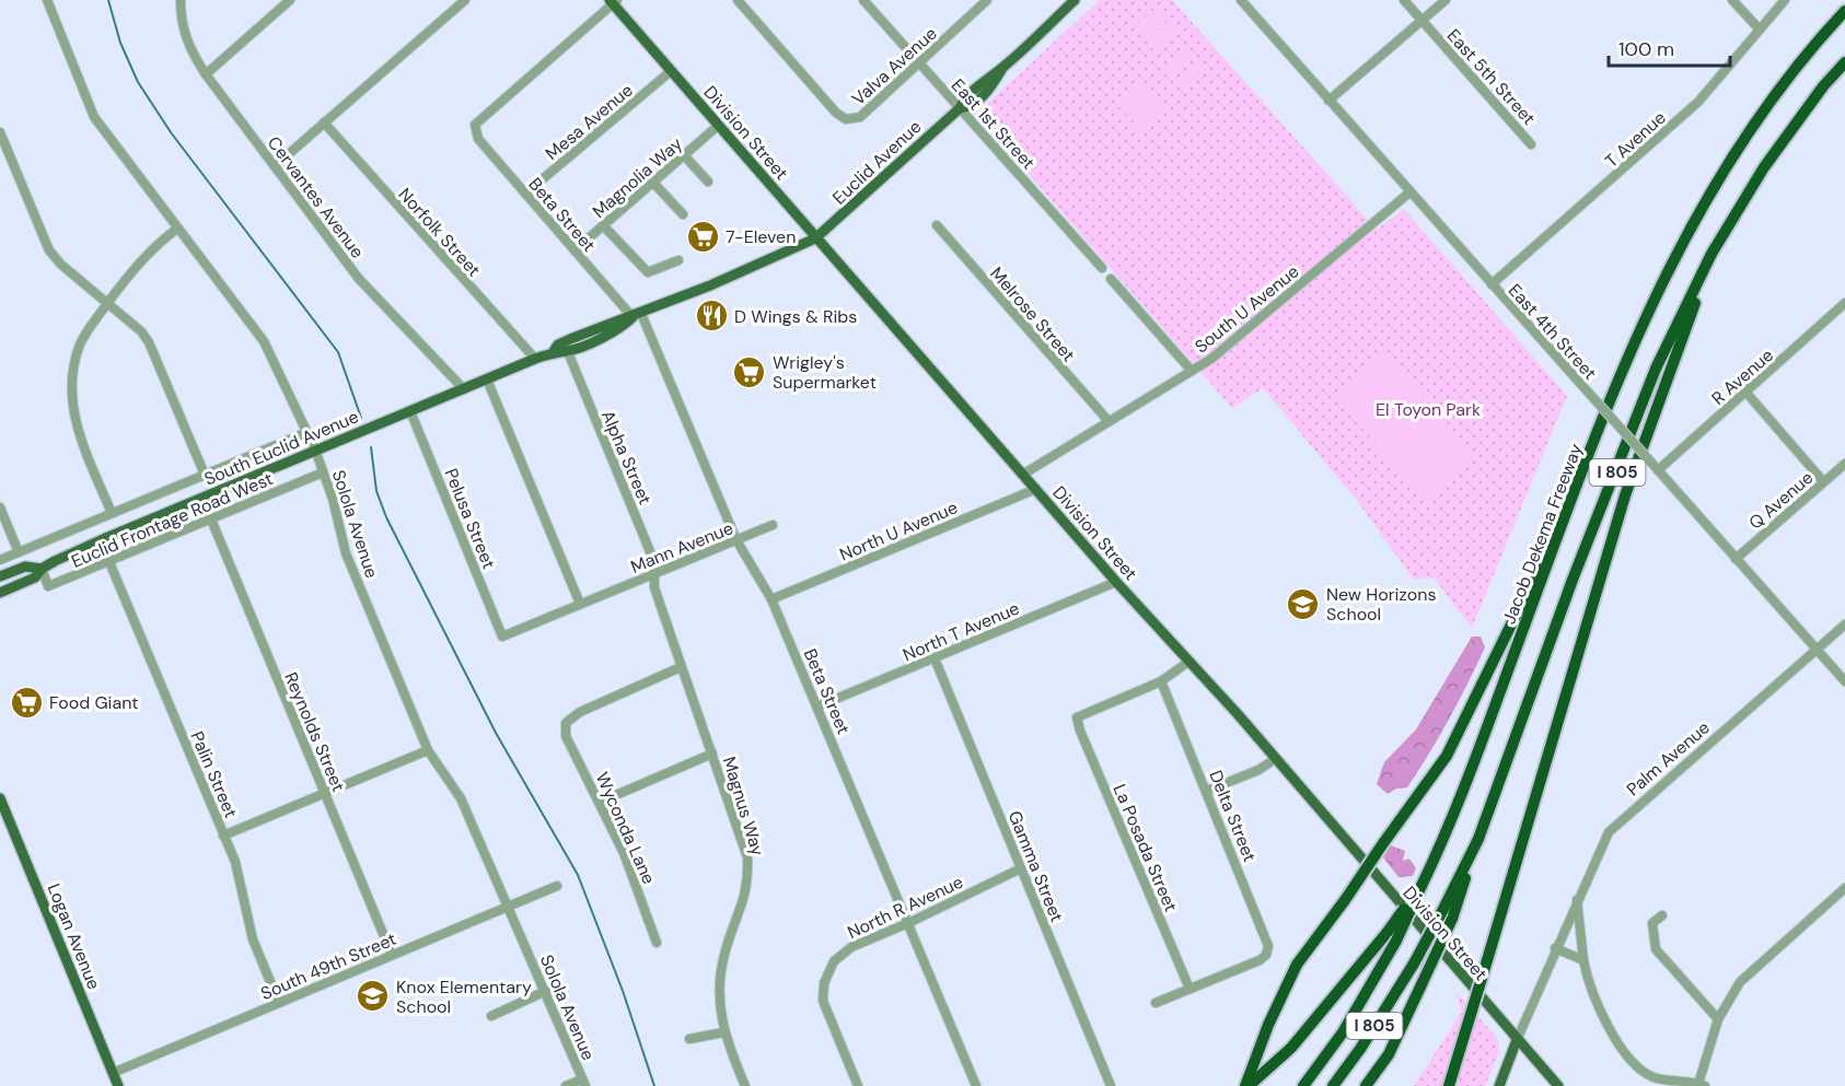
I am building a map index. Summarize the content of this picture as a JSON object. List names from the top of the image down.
{
  "streets": {
    "highway": ["I 805", "Jacob Dekema Freeway"],
    "main road": [
      "Division Street",
      "Euclid Avenue",
      "South Euclid Avenue",
      "Logan Avenue"
    ],
    "street": [
      "Valva Avenue",
      "East 5th Street",
      "Mesa Avenue",
      "East 1st Street",
      "T Avenue",
      "Magnolia Way",
      "Cervantes Avenue",
      "Beta Street",
      "Norfolk Street",
      "South U Avenue",
      "Melrose Street",
      "East 4th Street",
      "R Avenue",
      "Alpha Street",
      "Q Avenue",
      "Pelusa Street",
      "Euclid Frontage Road West",
      "Solola Avenue",
      "North U Avenue",
      "Mann Avenue",
      "North T Avenue",
      "Reynolds Street",
      "Palm Avenue",
      "Palin Street",
      "Magnus Way",
      "Delta Street",
      "Wyconda Lane",
      "La Posada Street",
      "Gamma Street",
      "North R Avenue",
      "South 49th Street"
    ]
  },
  "crossings": [
    ["Valva Avenue", "East 1st Street"],
    ["Mesa Avenue", "Division Street"],
    ["Mesa Avenue", "Beta Street"],
    ["East 1st Street", "Euclid Avenue"],
    ["Division Street", "Euclid Avenue"],
    ["Division Street", "Magnolia Way"],
    ["Division Street", "Beta Street"],
    ["Division Street", "South U Avenue"],
    ["Division Street", "North U Avenue"],
    ["Division Street", "North T Avenue"],
    ["Division Street", "Palm Avenue"],
    ["T Avenue", "East 4th Street"],
    ["Euclid Avenue", "Beta Street"],
    ["Magnolia Way", "Beta Street"],
    ["Cervantes Avenue", "South Euclid Avenue"],
    ["Beta Street", "North U Avenue"],
    ["Beta Street", "Mann Avenue"],
    ["Beta Street", "North T Avenue"],
    ["Beta Street", "North R Avenue"],
    ["Norfolk Street", "South Euclid Avenue"],
    ["South U Avenue", "Melrose Street"],
    ["South U Avenue", "East 4th Street"],
    ["East 4th Street", "R Avenue"],
    ["East 4th Street", "Q Avenue"],
    ["East 4th Street", "Palm Avenue"],
    ["South Euclid Avenue", "Pelusa Street"],
    ["South Euclid Avenue", "Euclid Frontage Road West"],
    ["South Euclid Avenue", "Solola Avenue"],
    ["Alpha Street", "Mann Avenue"],
    ["Alpha Street", "Magnus Way"],
    ["I 805", "Jacob Dekema Freeway"],
    ["Pelusa Street", "Mann Avenue"],
    ["Euclid Frontage Road West", "Solola Avenue"],
    ["Euclid Frontage Road West", "Reynolds Street"],
    ["Euclid Frontage Road West", "Palin Street"],
    ["Solola Avenue", "South 49th Street"],
    ["Mann Avenue", "Magnus Way"],
    ["North T Avenue", "Gamma Street"],
    ["Reynolds Street", "South 49th Street"],
    ["Palin Street", "South 49th Street"],
    ["Magnus Way", "Wyconda Lane"],
    ["Delta Street", "La Posada Street"],
    ["Gamma Street", "North R Avenue"],
    ["Logan Avenue", "South 49th Street"]
  ],
  "parks": ["El Toyon Park"],
  "places": {
    "supermarket": ["7-Eleven", "Wrigley's Supermarket", "Food Giant"],
    "restaurant": ["D Wings & Ribs"],
    "school or university": ["New Horizons School", "Knox Elementary School"]
  },
  "scale_bar": "100 m"
}
